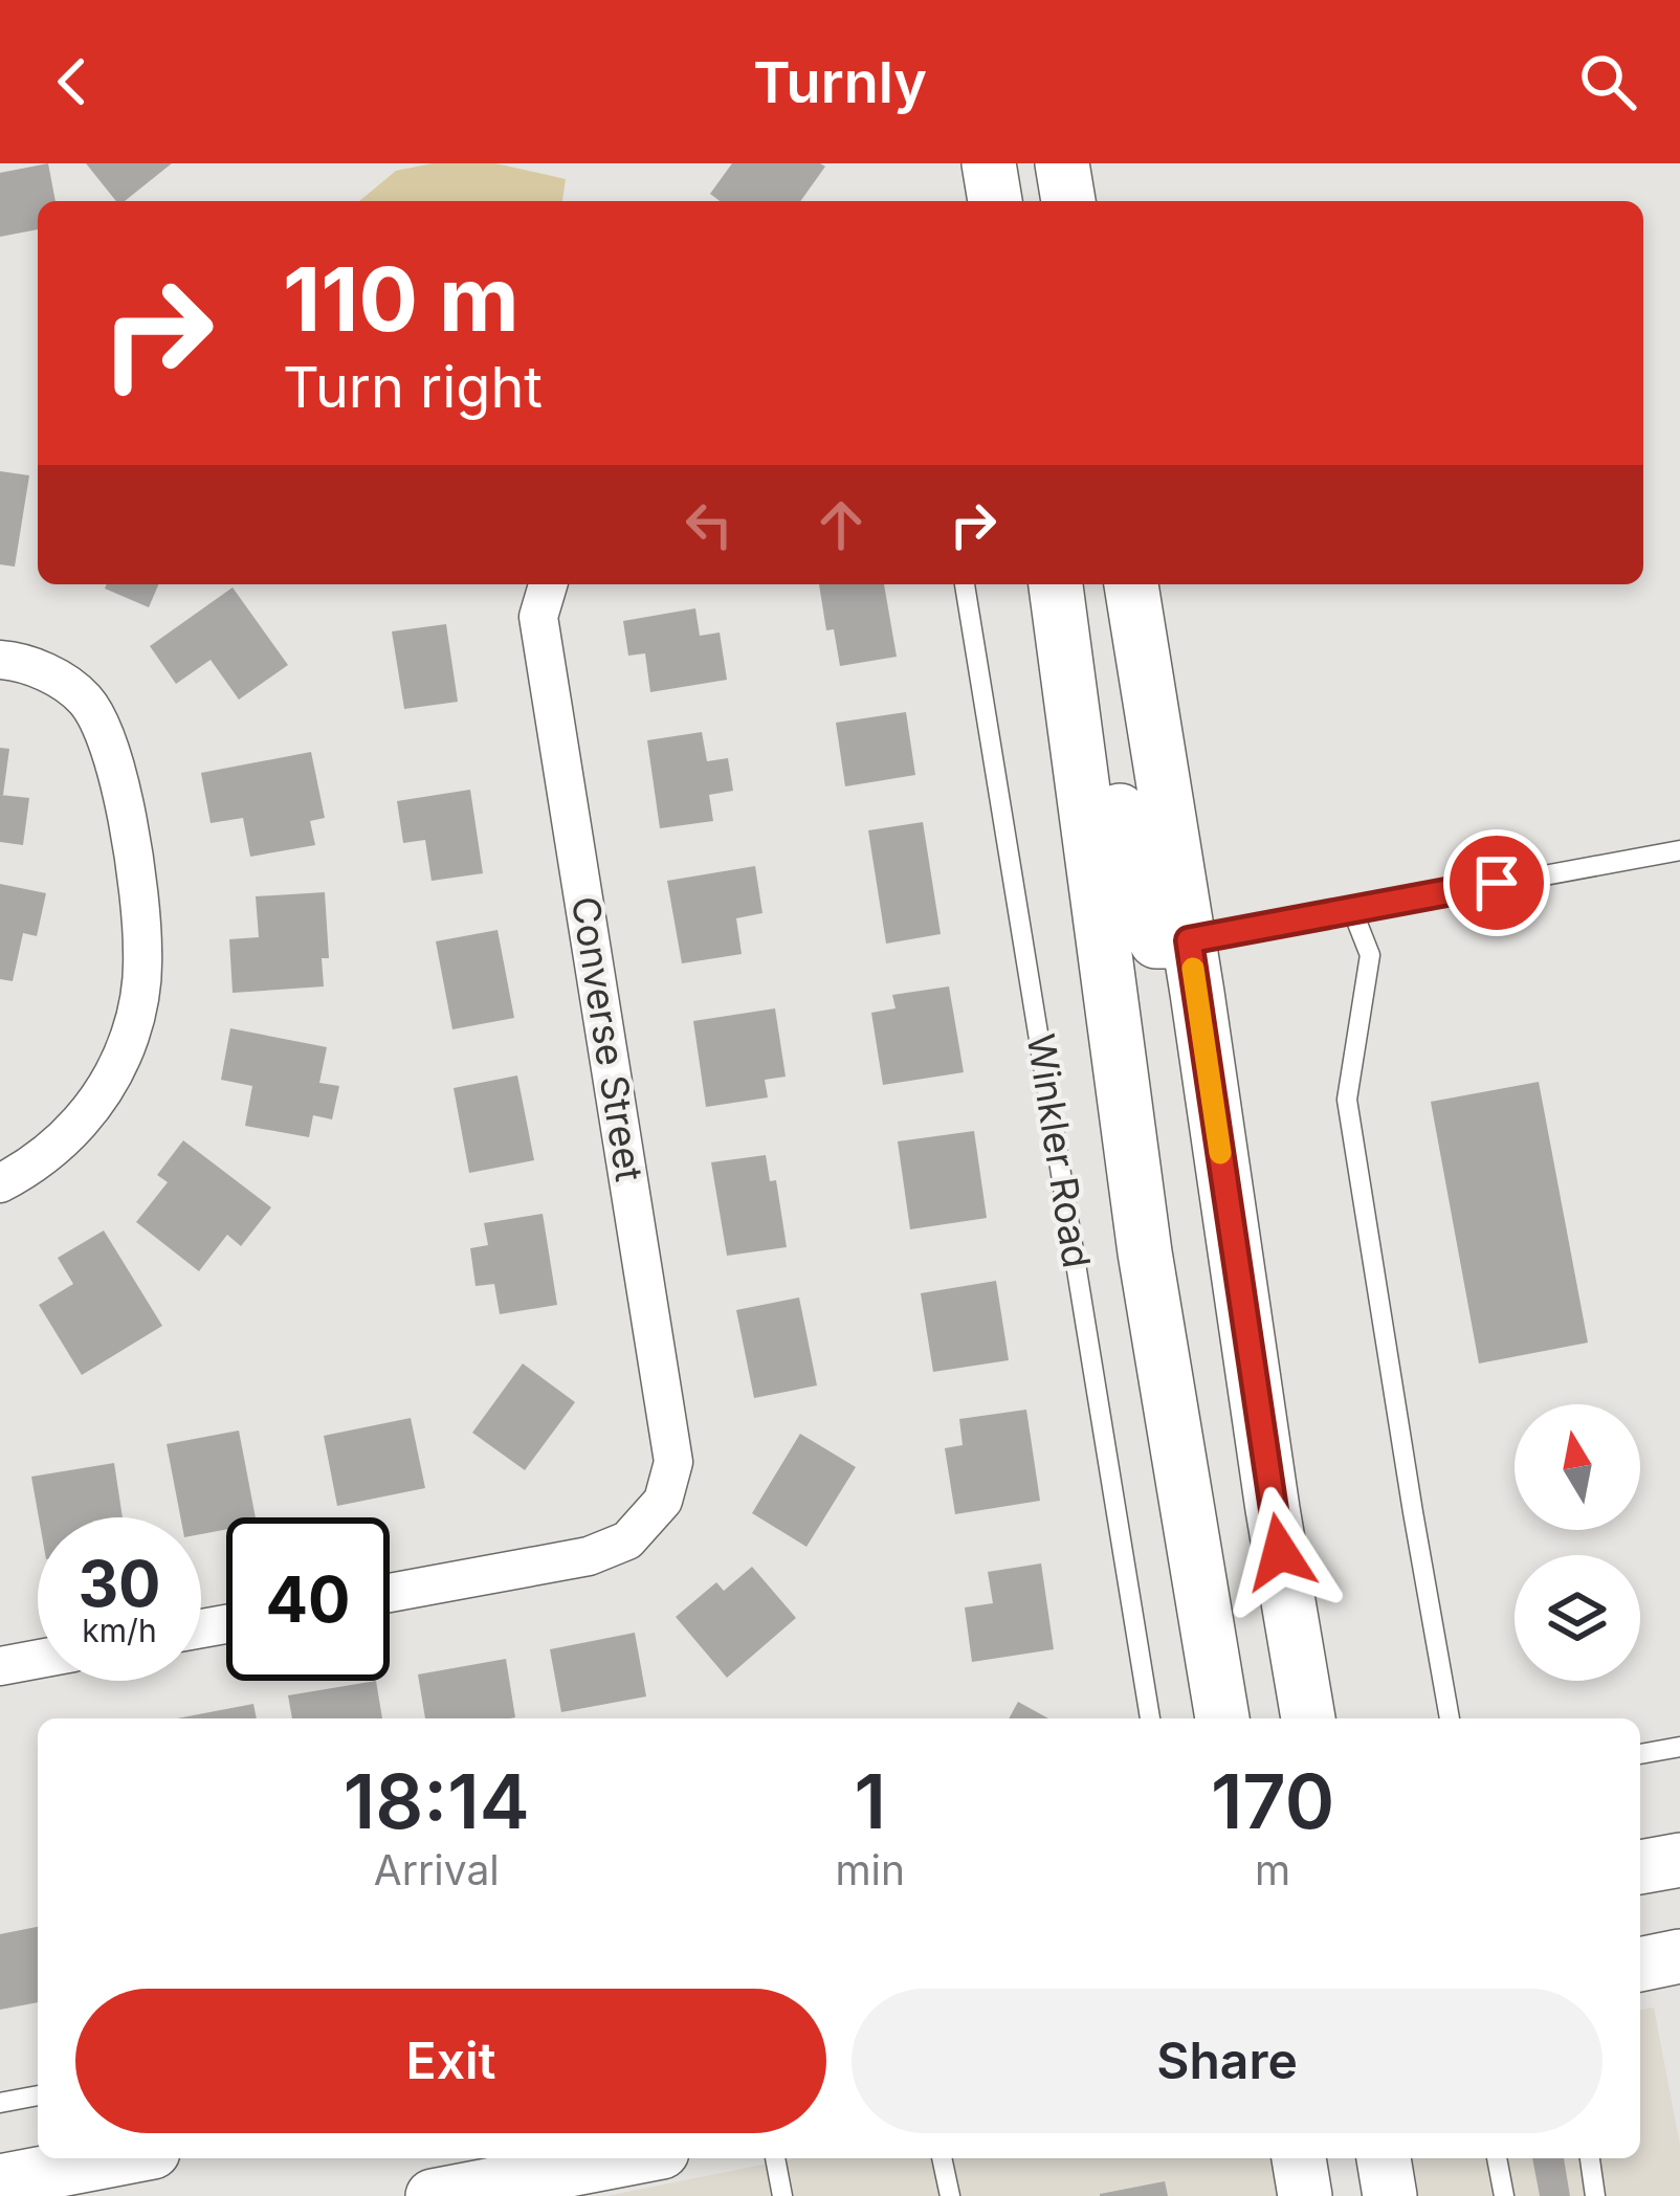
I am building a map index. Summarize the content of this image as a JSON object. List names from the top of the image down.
{
  "streets": {
    "street": ["Converse Street", "Winkler Road"]
  },
  "north": "top",
  "page": {
    "header": "Turnly",
    "turn": ["110 m", "Turn right"],
    "speed": "30 km/h",
    "limit": "40",
    "eta": [
      "18:14",
      "Arrival",
      "1",
      "min",
      "170",
      "m"
    ],
    "buttons": ["Exit", "Share"]
  }
}
